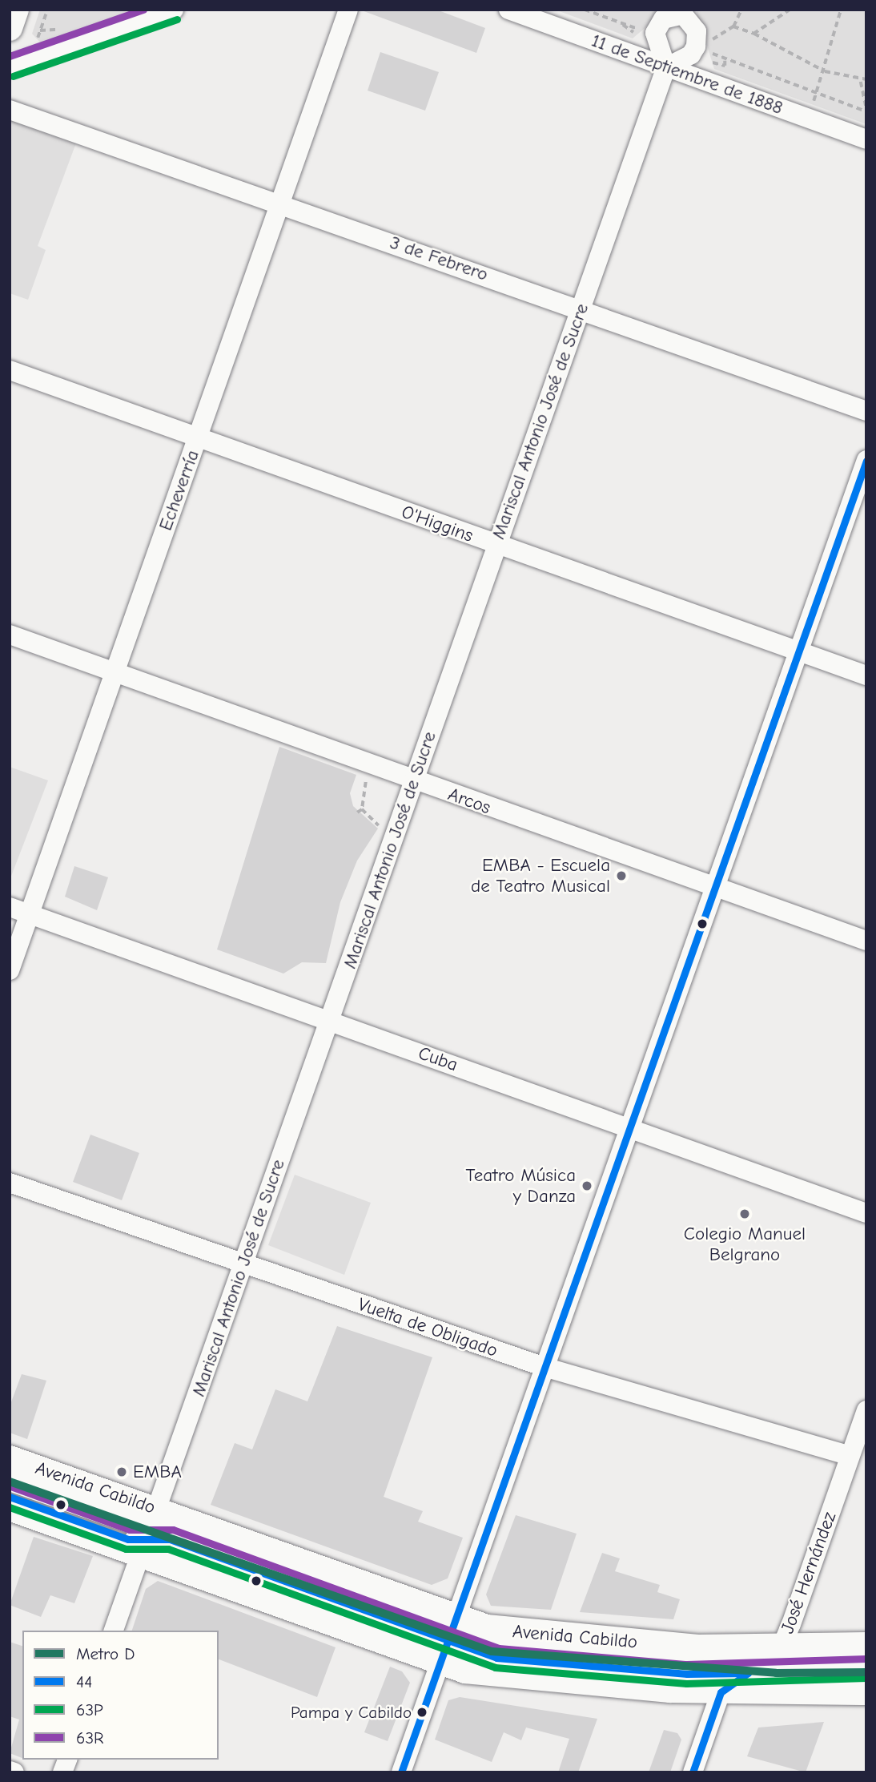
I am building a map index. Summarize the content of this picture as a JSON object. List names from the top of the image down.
{
  "streets": {
    "main road": ["Avenida Cabildo"],
    "street": [
      "11 de Septiembre de 1888",
      "3 de Febrero",
      "Mariscal Antonio José de Sucre",
      "Echeverría",
      "O'Higgins",
      "Arcos",
      "Cuba",
      "Vuelta de Obligado",
      "José Hernández"
    ]
  },
  "crossings": [
    ["11 de Septiembre de 1888", "Mariscal Antonio José de Sucre"],
    ["3 de Febrero", "Mariscal Antonio José de Sucre"],
    ["3 de Febrero", "Echeverría"],
    ["Mariscal Antonio José de Sucre", "O'Higgins"],
    ["Mariscal Antonio José de Sucre", "Arcos"],
    ["Mariscal Antonio José de Sucre", "Cuba"],
    ["Mariscal Antonio José de Sucre", "Vuelta de Obligado"],
    ["Mariscal Antonio José de Sucre", "Avenida Cabildo"],
    ["Echeverría", "O'Higgins"],
    ["Echeverría", "Arcos"],
    ["Echeverría", "Cuba"],
    ["Vuelta de Obligado", "José Hernández"],
    ["Avenida Cabildo", "José Hernández"]
  ],
  "places": [
    "EMBA - Escuela de Teatro Musical",
    "Teatro Música y Danza",
    "Colegio Manuel Belgrano",
    "EMBA",
    "Pampa y Cabildo"
  ],
  "lines": [
    "transit line 63R",
    "transit line 63P",
    "transit line 44",
    "metro line D"
  ],
  "legend": [
    "Metro D",
    "44",
    "63P",
    "63R"
  ]
}
